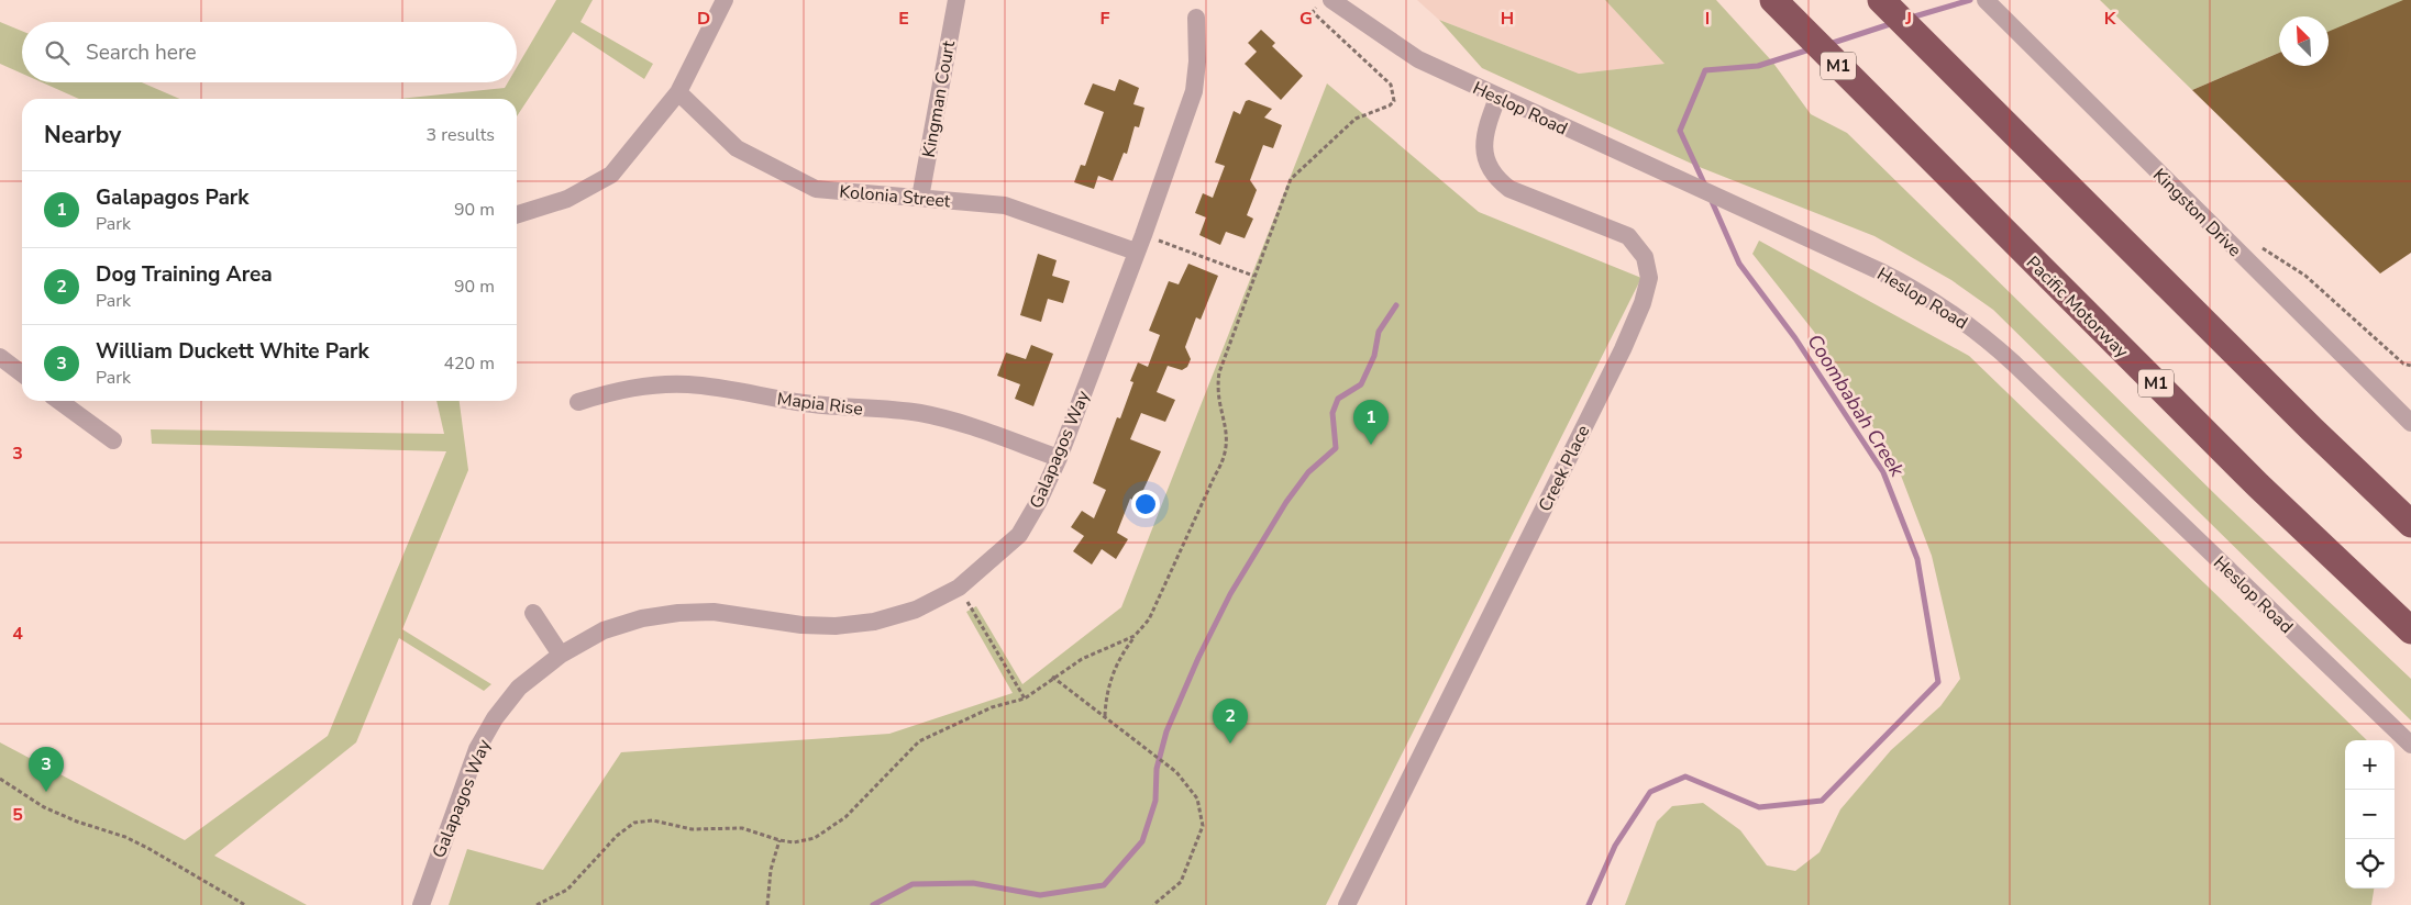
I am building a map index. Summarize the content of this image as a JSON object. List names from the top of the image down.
{
  "streets": {
    "highway": ["M1", "Pacific Motorway"],
    "street": [
      "Kingman Court",
      "Heslop Road",
      "Kolonia Street",
      "Kingston Drive",
      "Mapia Rise",
      "Galapagos Way",
      "Creek Place"
    ]
  },
  "crossings": [
    ["Kingman Court", "Kolonia Street"],
    ["Heslop Road", "Creek Place"],
    ["Kolonia Street", "Galapagos Way"],
    ["Mapia Rise", "Galapagos Way"]
  ],
  "water": ["Coombabah Creek"],
  "north": "top left",
  "page": {
    "search": "Search here",
    "heading": ["Nearby", "3 results"],
    "list": [
      {
        "mark": "1",
        "name": "Galapagos Park",
        "note": "Park",
        "value": "90 m"
      },
      {
        "mark": "2",
        "name": "Dog Training Area",
        "note": "Park",
        "value": "90 m"
      },
      {
        "mark": "3",
        "name": "William Duckett White Park",
        "note": "Park",
        "value": "420 m"
      }
    ],
    "pins": ["1", "2", "3"],
    "map_buttons": ["+", "−"]
  },
  "grid": {
    "columns": [
      "D",
      "E",
      "F",
      "G",
      "H",
      "I",
      "J",
      "K"
    ],
    "rows": ["3", "4", "5"]
  }
}
